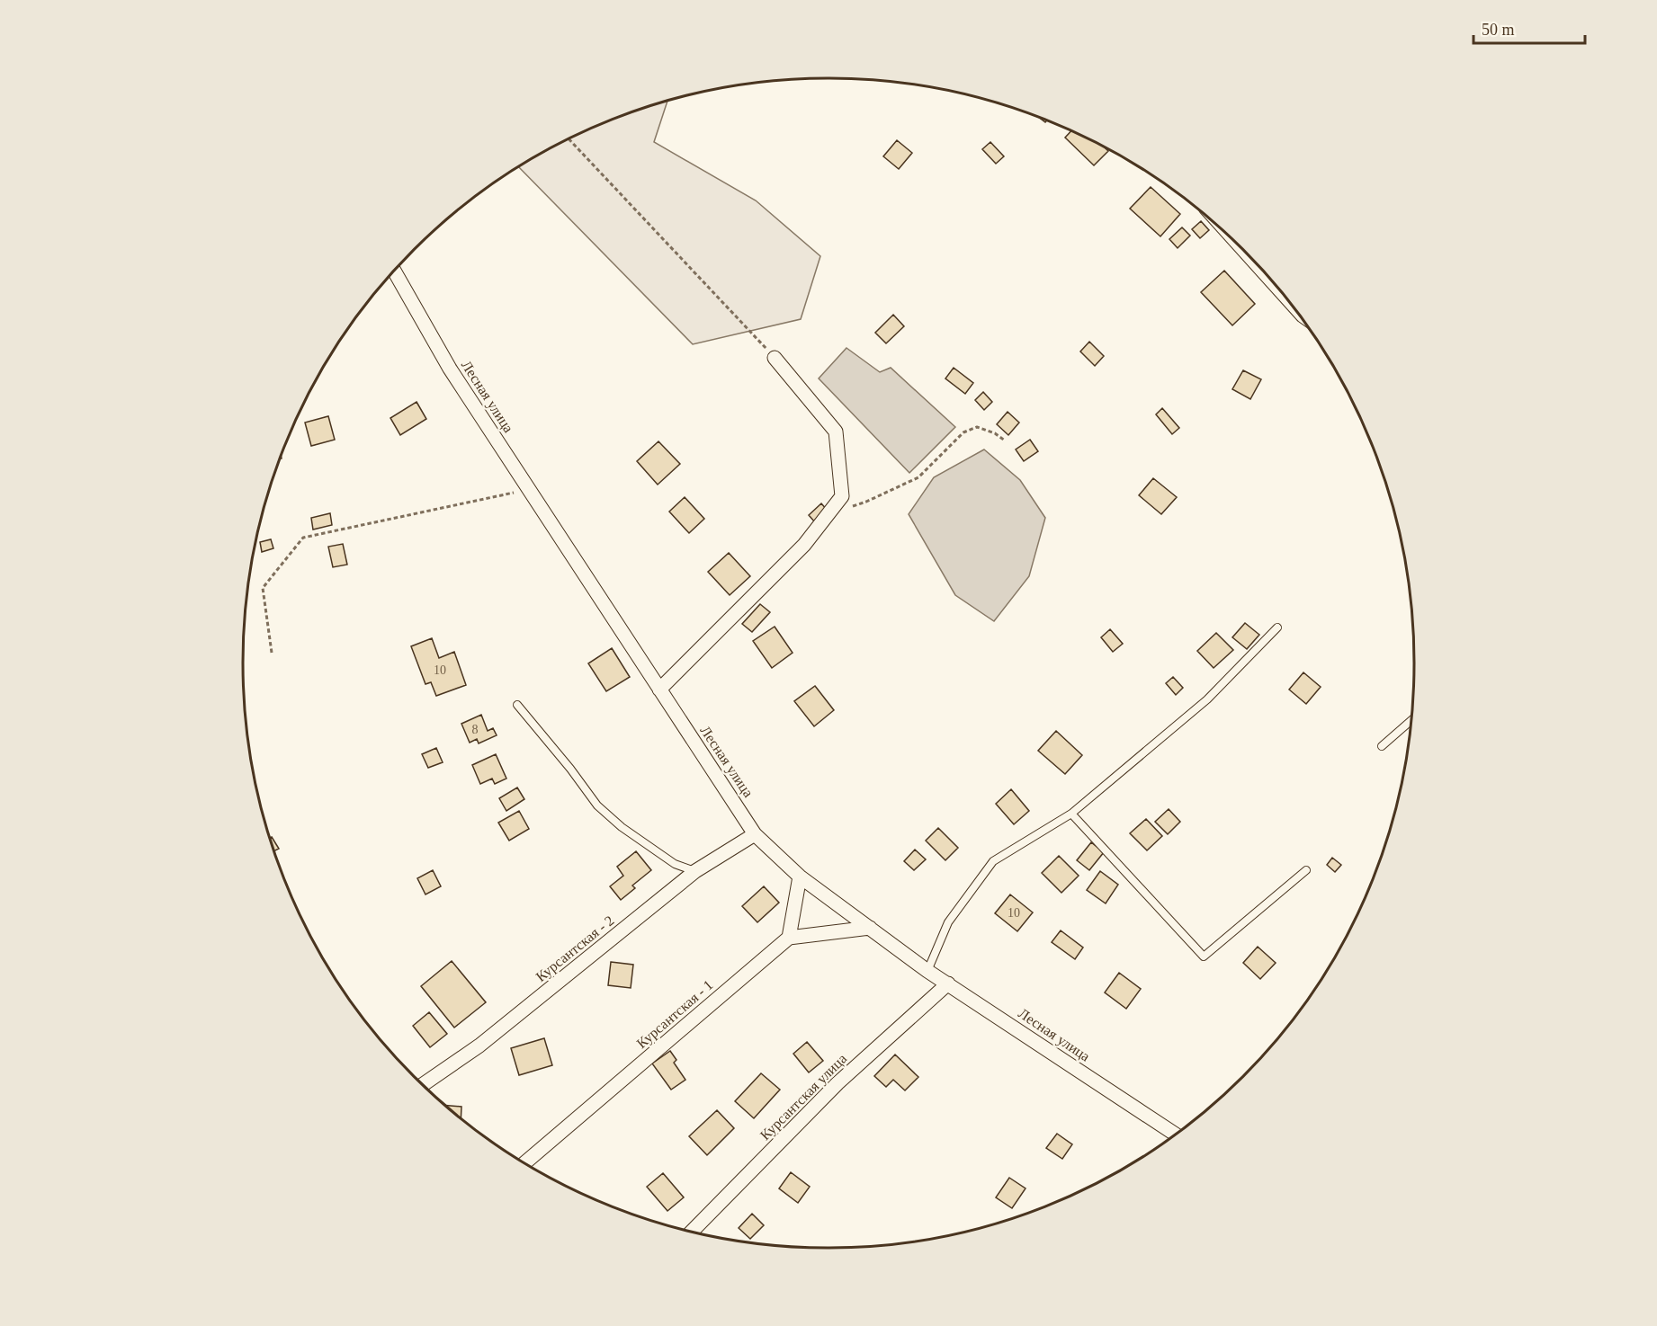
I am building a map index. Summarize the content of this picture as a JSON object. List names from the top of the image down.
{
  "streets": {
    "street": [
      "Лесная улица",
      "Курсантская - 2",
      "Курсантская - 1",
      "Курсантская улица"
    ]
  },
  "crossings": [
    ["Лесная улица", "Курсантская - 2"],
    ["Лесная улица", "Курсантская улица"]
  ],
  "house_numbers": ["10", "8", "10"],
  "scale_bar": "50 m"
}
